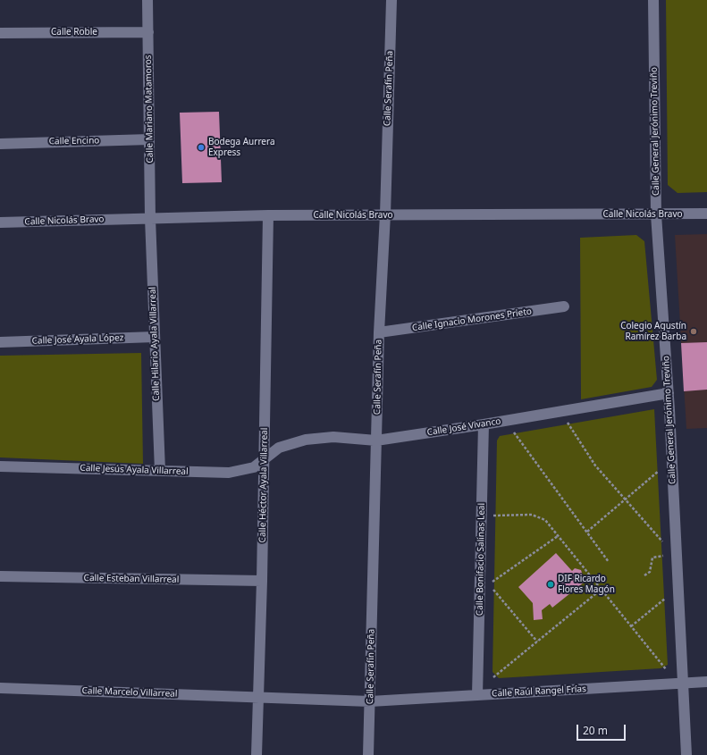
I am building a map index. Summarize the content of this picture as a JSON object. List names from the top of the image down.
{
  "streets": {
    "street": [
      "Calle Roble",
      "Calle Serafín Peña",
      "Calle Mariano Matamoros",
      "Calle General Jerónimo Treviño",
      "Calle Encino",
      "Calle Nicolás Bravo",
      "Calle Ignacio Morones Prieto",
      "Calle José Ayala López",
      "Calle Hilario Ayala Villarreal",
      "Calle José Vivanco",
      "Calle Jesús Ayala Villarreal",
      "Calle Héctor Ayala Villarreal",
      "Calle Bonifacio Salinas Leal",
      "Calle Esteban Villarreal",
      "Calle Raúl Rangel Frías",
      "Calle Marcelo Villarreal"
    ]
  },
  "crossings": [
    ["Calle Roble", "Calle Mariano Matamoros"],
    ["Calle Serafín Peña", "Calle Nicolás Bravo"],
    ["Calle Serafín Peña", "Calle Ignacio Morones Prieto"],
    ["Calle Serafín Peña", "Calle José Vivanco"],
    ["Calle Serafín Peña", "Calle Raúl Rangel Frías"],
    ["Calle Serafín Peña", "Calle Marcelo Villarreal"],
    ["Calle Mariano Matamoros", "Calle Encino"],
    ["Calle Mariano Matamoros", "Calle Nicolás Bravo"],
    ["Calle Mariano Matamoros", "Calle Hilario Ayala Villarreal"],
    ["Calle General Jerónimo Treviño", "Calle Nicolás Bravo"],
    ["Calle General Jerónimo Treviño", "Calle José Vivanco"],
    ["Calle General Jerónimo Treviño", "Calle Raúl Rangel Frías"],
    ["Calle Nicolás Bravo", "Calle Hilario Ayala Villarreal"],
    ["Calle Nicolás Bravo", "Calle Héctor Ayala Villarreal"],
    ["Calle José Ayala López", "Calle Hilario Ayala Villarreal"],
    ["Calle Hilario Ayala Villarreal", "Calle Jesús Ayala Villarreal"],
    ["Calle José Vivanco", "Calle Jesús Ayala Villarreal"],
    ["Calle José Vivanco", "Calle Héctor Ayala Villarreal"],
    ["Calle José Vivanco", "Calle Bonifacio Salinas Leal"],
    ["Calle Jesús Ayala Villarreal", "Calle Héctor Ayala Villarreal"],
    ["Calle Héctor Ayala Villarreal", "Calle Esteban Villarreal"],
    ["Calle Héctor Ayala Villarreal", "Calle Marcelo Villarreal"],
    ["Calle Bonifacio Salinas Leal", "Calle Raúl Rangel Frías"],
    ["Calle Raúl Rangel Frías", "Calle Marcelo Villarreal"]
  ],
  "places": ["Bodega Aurrera Express", "Colegio Agustín Ramírez Barba", "DIF Ricardo Flores Magón"],
  "scale_bar": "20 m"
}
